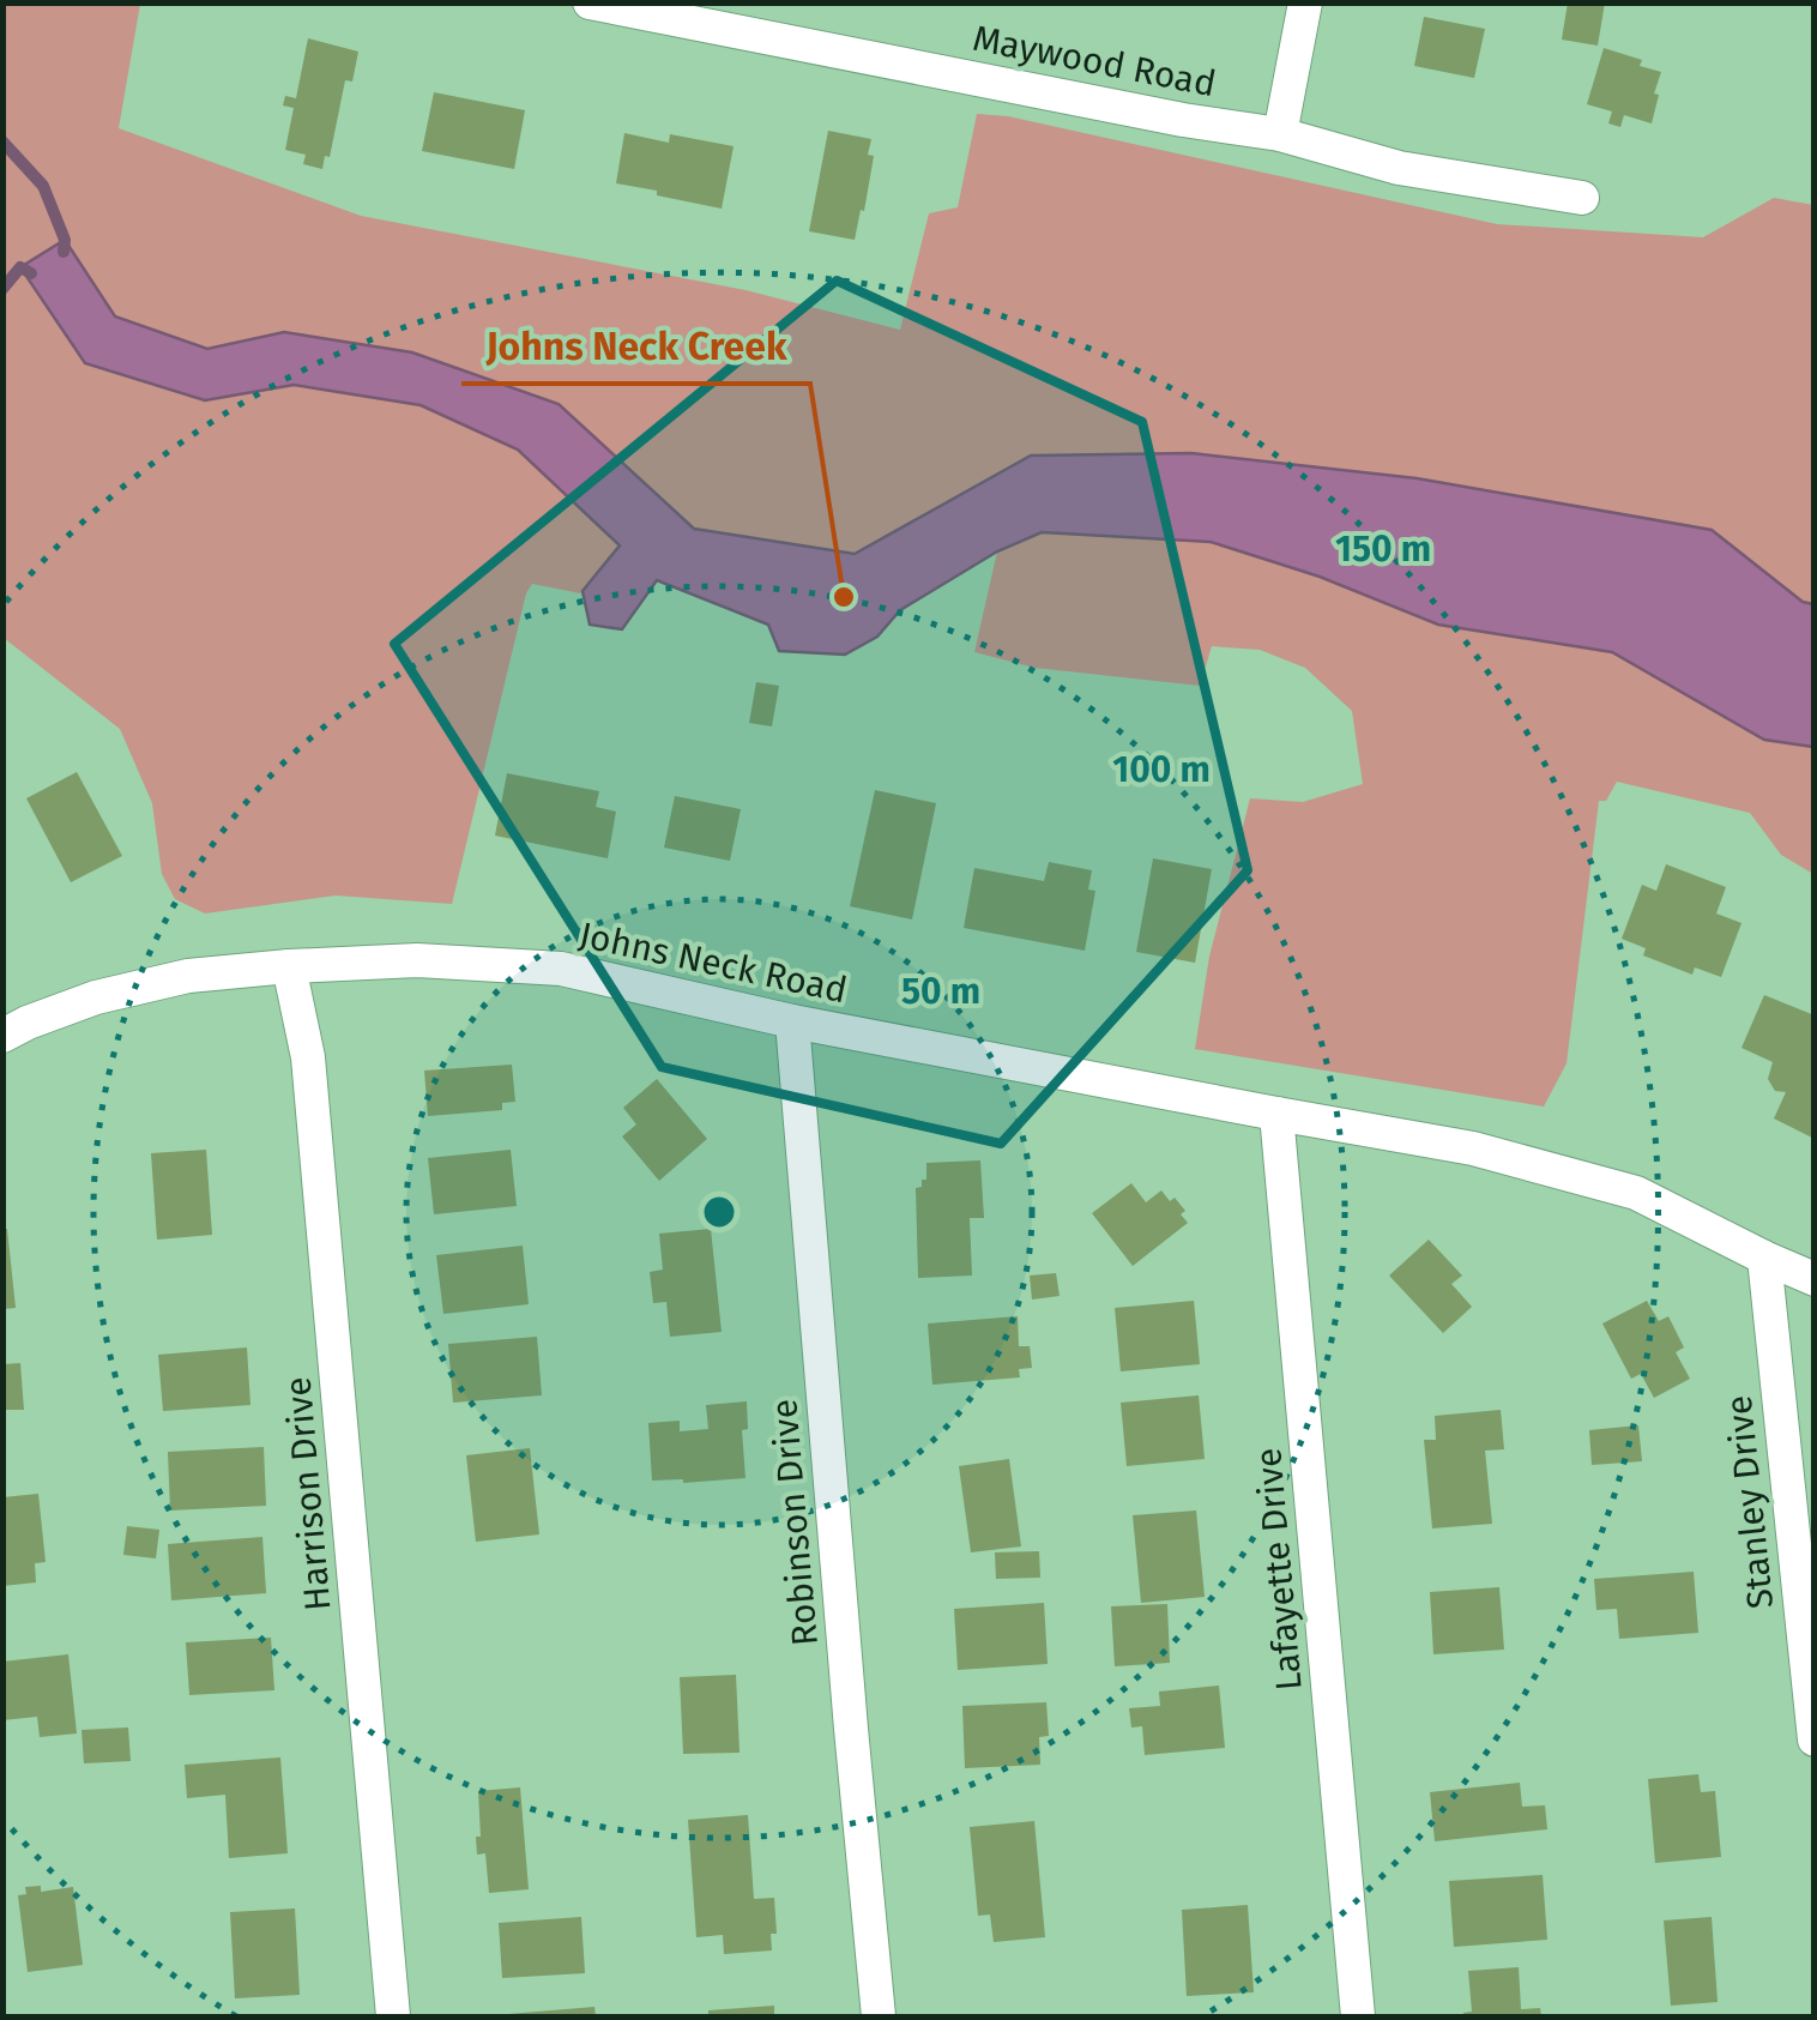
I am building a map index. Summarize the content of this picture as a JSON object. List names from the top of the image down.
{
  "streets": {
    "street": [
      "Maywood Road",
      "Johns Neck Road",
      "Harrison Drive",
      "Stanley Drive",
      "Robinson Drive",
      "Lafayette Drive"
    ]
  },
  "crossings": [
    ["Johns Neck Road", "Harrison Drive"],
    ["Johns Neck Road", "Stanley Drive"],
    ["Johns Neck Road", "Robinson Drive"],
    ["Johns Neck Road", "Lafayette Drive"]
  ],
  "places": ["Johns Neck Creek"],
  "rings": ["150 m", "100 m", "50 m"]
}
